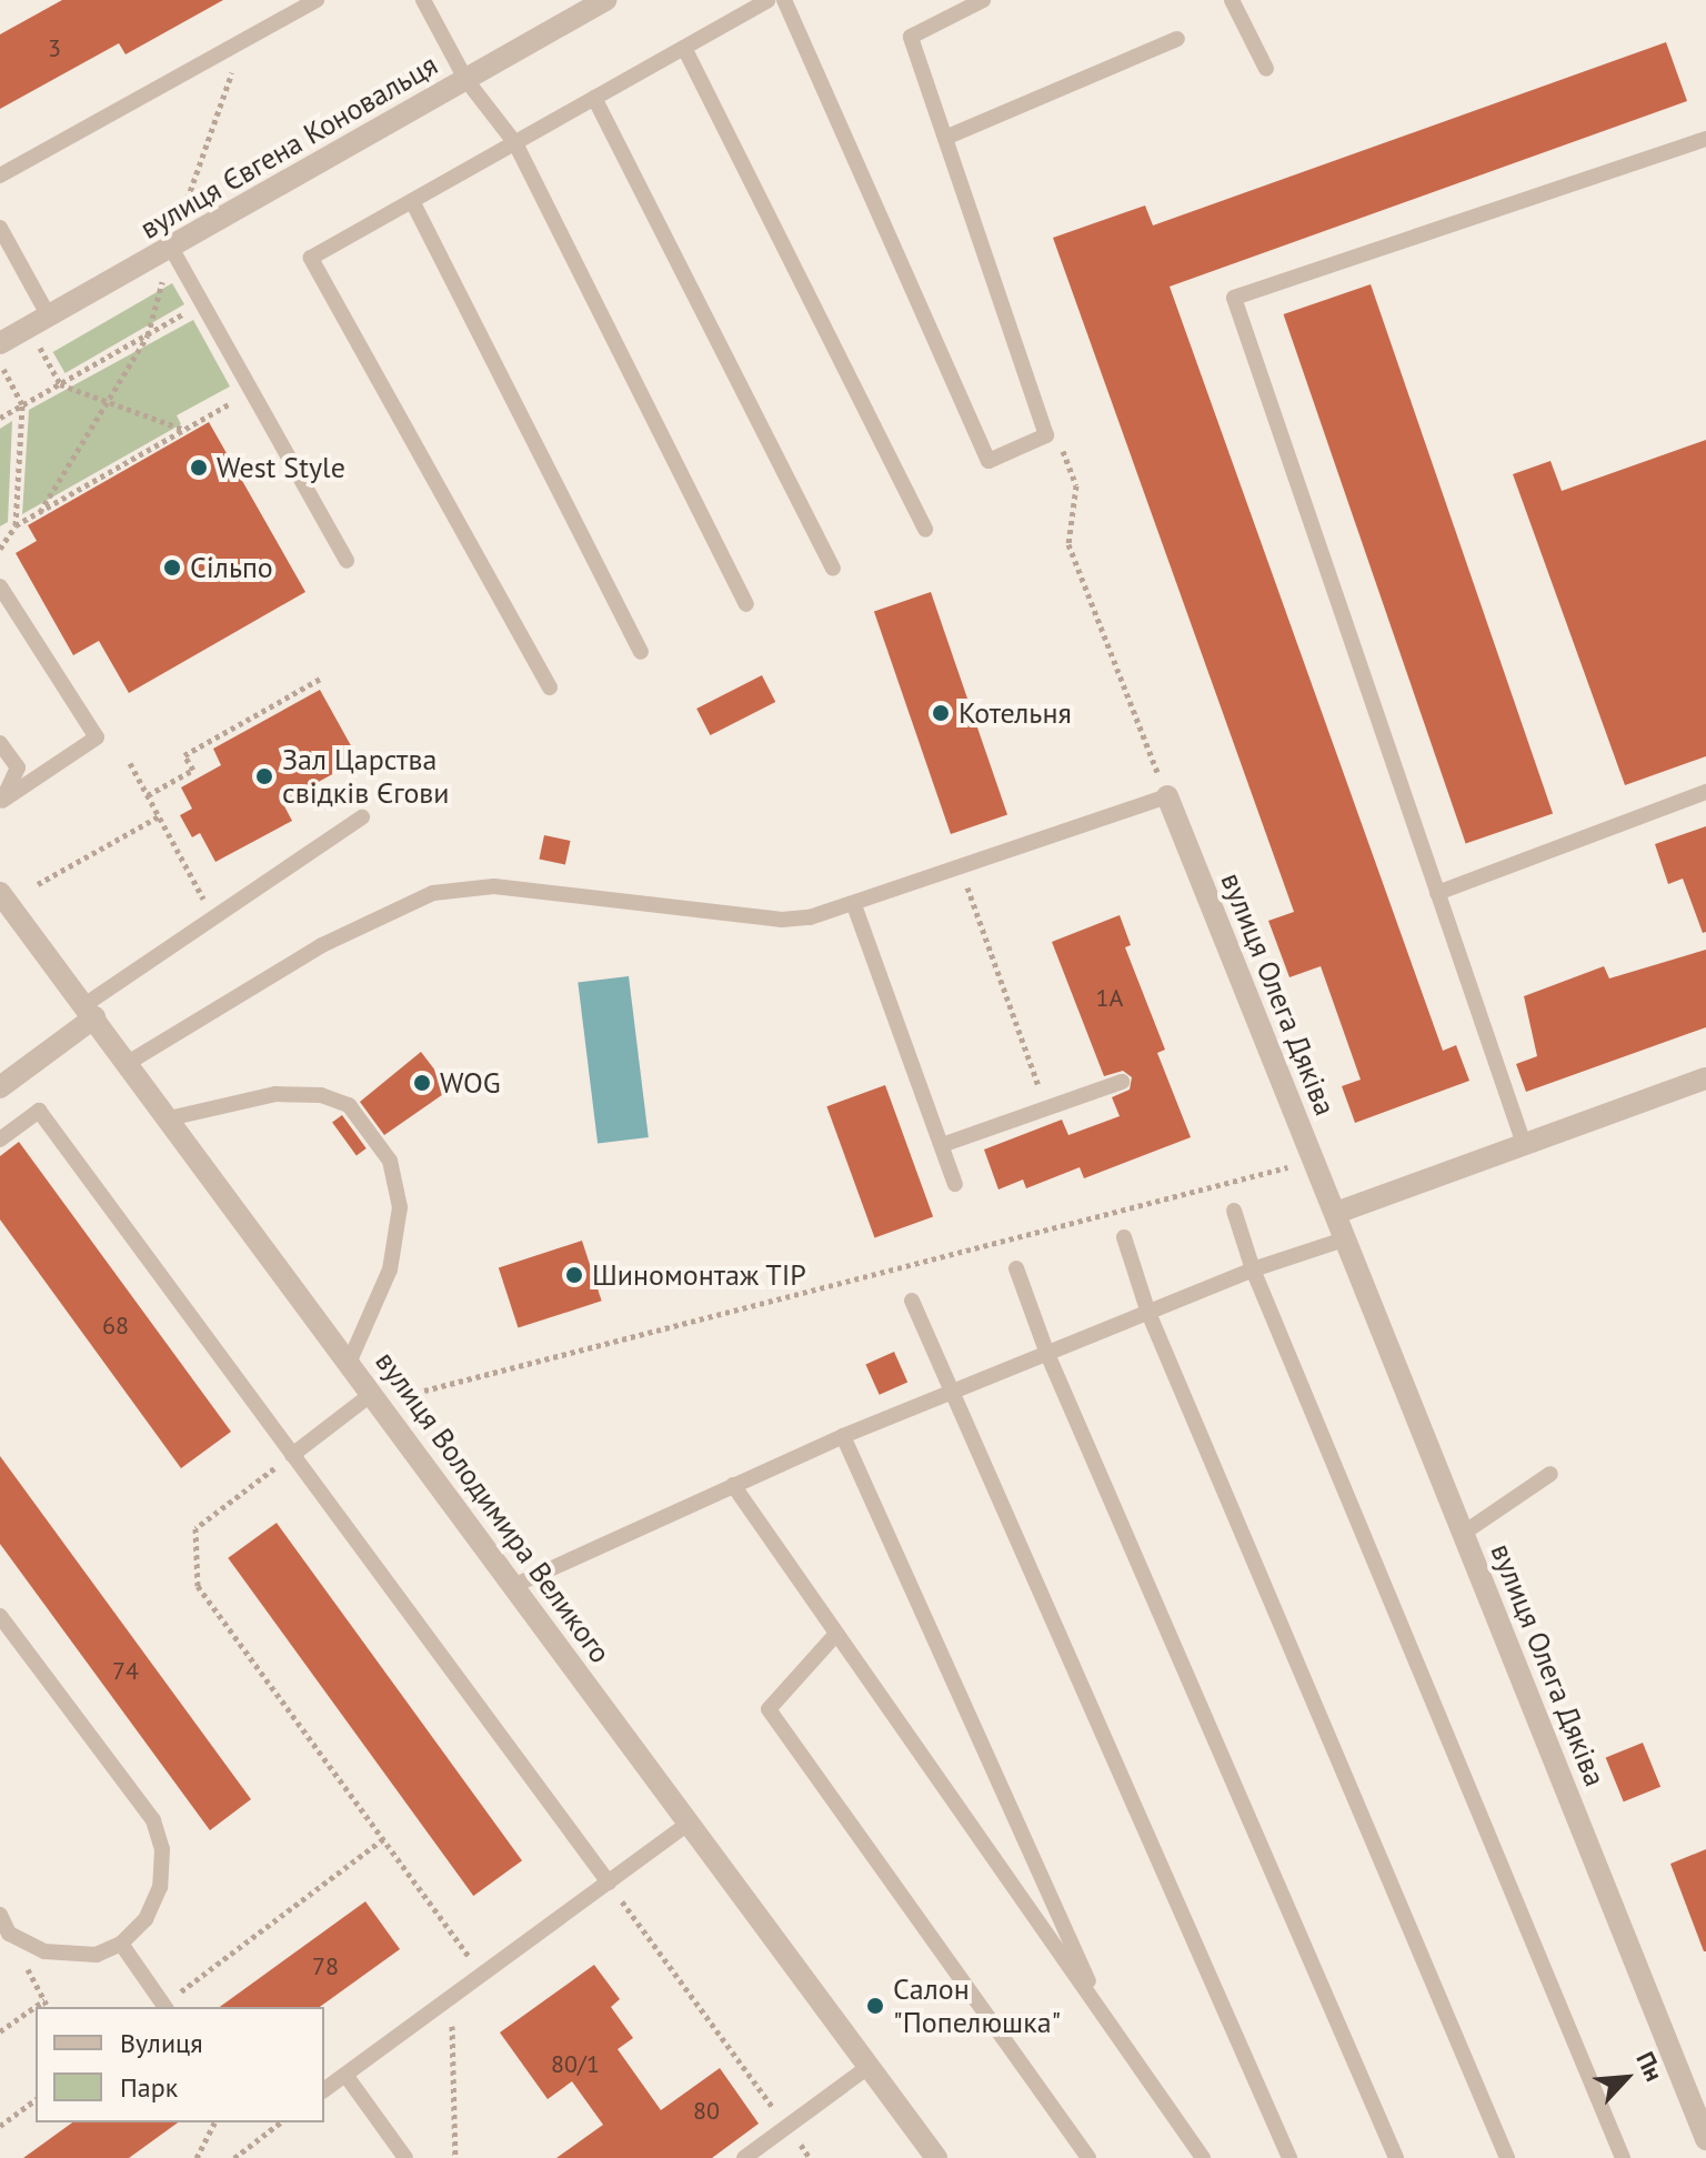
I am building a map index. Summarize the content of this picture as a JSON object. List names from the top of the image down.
{
  "streets": {
    "street": ["вулиця Євгена Коновальця", "вулиця Олега Дяківа", "вулиця Володимира Великого"]
  },
  "places": [
    "West Style",
    "Сільпо",
    "Котельня",
    "Зал Царства свідків Єгови",
    "WOG",
    "Шиномонтаж ТІР",
    "Салон \"Попелюшка\""
  ],
  "house_numbers": [
    "3",
    "1А",
    "68",
    "74",
    "78",
    "80/1",
    "80"
  ],
  "legend": ["Вулиця", "Парк"],
  "north": "top right"
}
